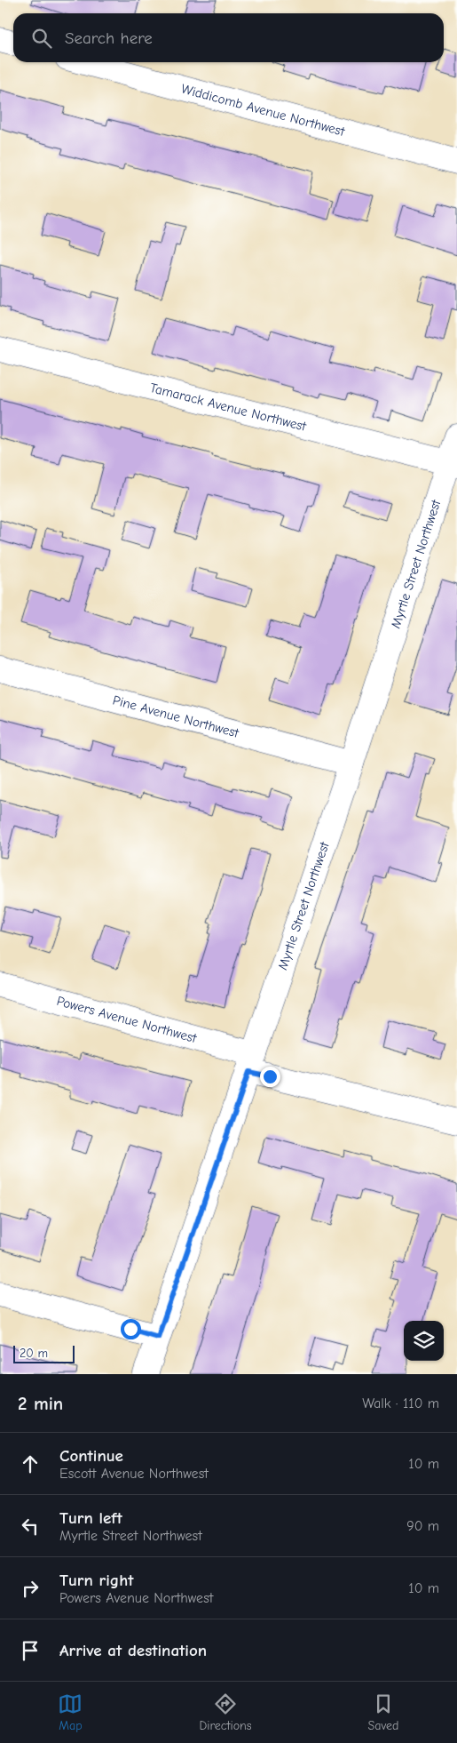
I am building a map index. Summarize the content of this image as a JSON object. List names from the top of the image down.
{
  "streets": {
    "street": [
      "Widdicomb Avenue Northwest",
      "Tamarack Avenue Northwest",
      "Myrtle Street Northwest",
      "Pine Avenue Northwest",
      "Powers Avenue Northwest"
    ]
  },
  "crossings": [
    ["Tamarack Avenue Northwest", "Myrtle Street Northwest"],
    ["Myrtle Street Northwest", "Pine Avenue Northwest"],
    ["Myrtle Street Northwest", "Powers Avenue Northwest"]
  ],
  "scale_bar": "20 m",
  "page": {
    "search": "Search here",
    "scale": "20 m",
    "heading": ["2 min", "Walk · 110 m"],
    "list": [
      ["Continue", "Escott Avenue Northwest", "10 m"],
      ["Turn left", "Myrtle Street Northwest", "90 m"],
      ["Turn right", "Powers Avenue Northwest", "10 m"],
      "Arrive at destination"
    ],
    "nav": ["Map", "Directions", "Saved"]
  }
}
